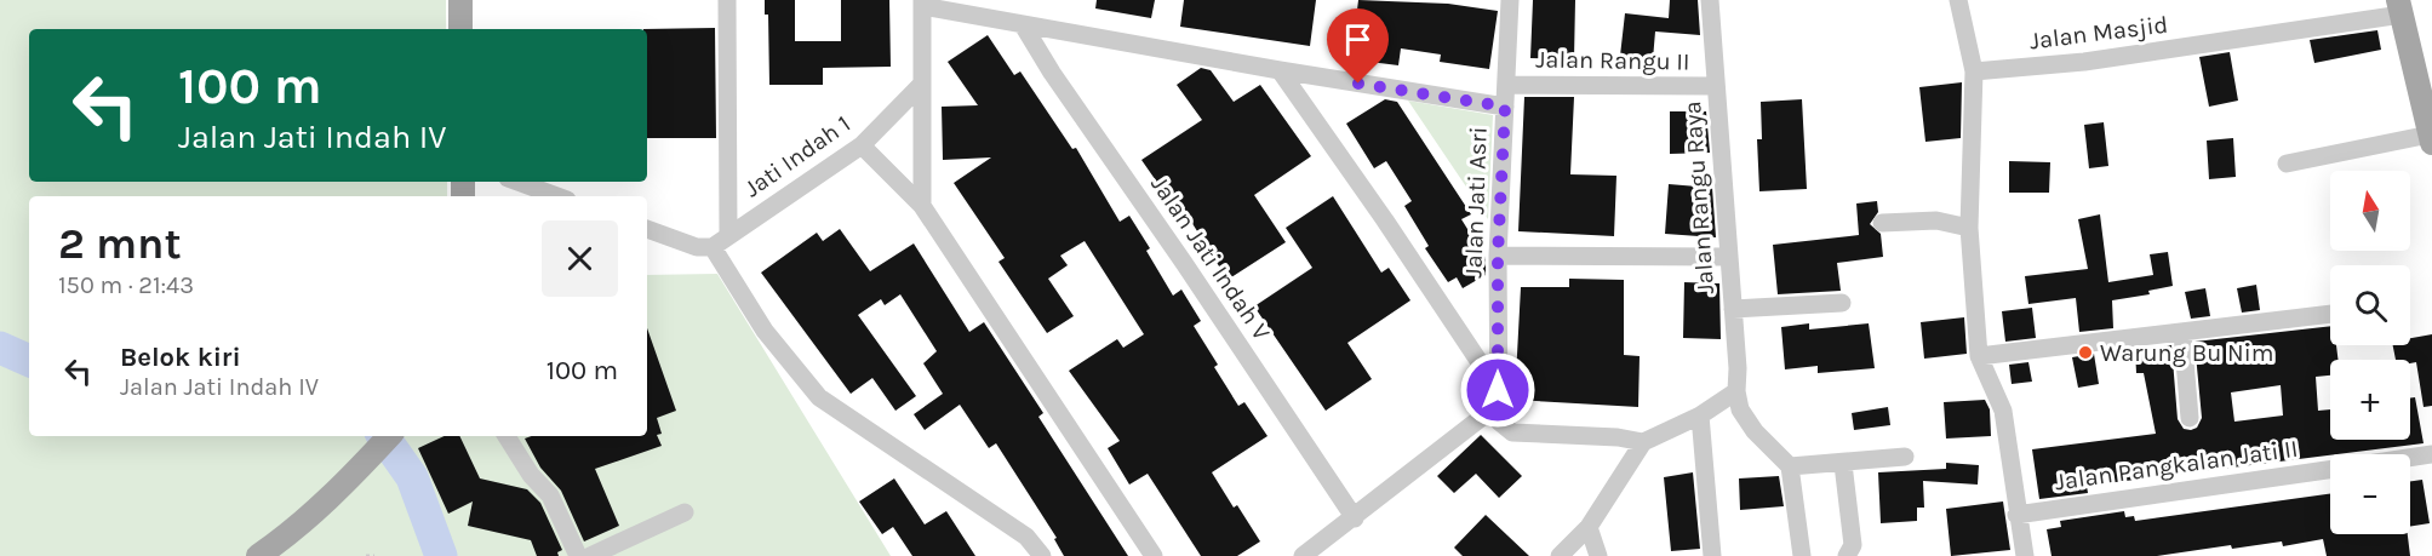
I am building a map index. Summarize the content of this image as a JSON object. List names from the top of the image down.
{
  "streets": {
    "street": [
      "Jalan Masjid",
      "Jalan Rangu II",
      "Jati Indah 1",
      "Jalan Rangu Raya",
      "Jalan Jati Asri",
      "Jalan Jati Indah V",
      "Jalan Pangkalan Jati II"
    ]
  },
  "crossings": [
    ["Jalan Rangu II", "Jalan Rangu Raya"],
    ["Jalan Rangu II", "Jalan Jati Asri"]
  ],
  "places": ["Warung Bu Nim"],
  "north": "top",
  "page": {
    "turn": ["100 m", "Jalan Jati Indah IV"],
    "map_buttons": ["+", "−"],
    "heading": ["2 mnt", "150 m · 21:43"],
    "list": [
      {
        "name": "Belok kiri",
        "note": "Jalan Jati Indah IV",
        "value": "100 m"
      }
    ]
  }
}
